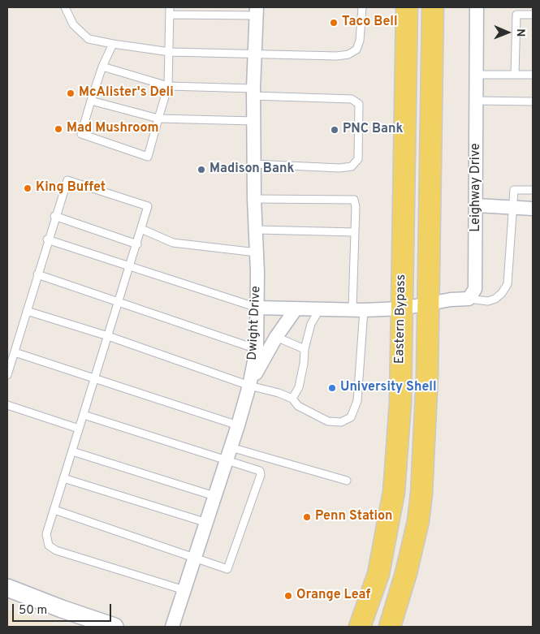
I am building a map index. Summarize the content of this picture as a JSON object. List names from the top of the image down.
{
  "streets": {
    "main road": ["Eastern Bypass"],
    "street": ["Leighway Drive", "Dwight Drive"]
  },
  "places": [
    "Taco Bell",
    "McAlister's Deli",
    "Mad Mushroom",
    "PNC Bank",
    "Madison Bank",
    "King Buffet",
    "University Shell",
    "Penn Station",
    "Orange Leaf"
  ],
  "scale_bar": "50 m",
  "north": "right"
}
